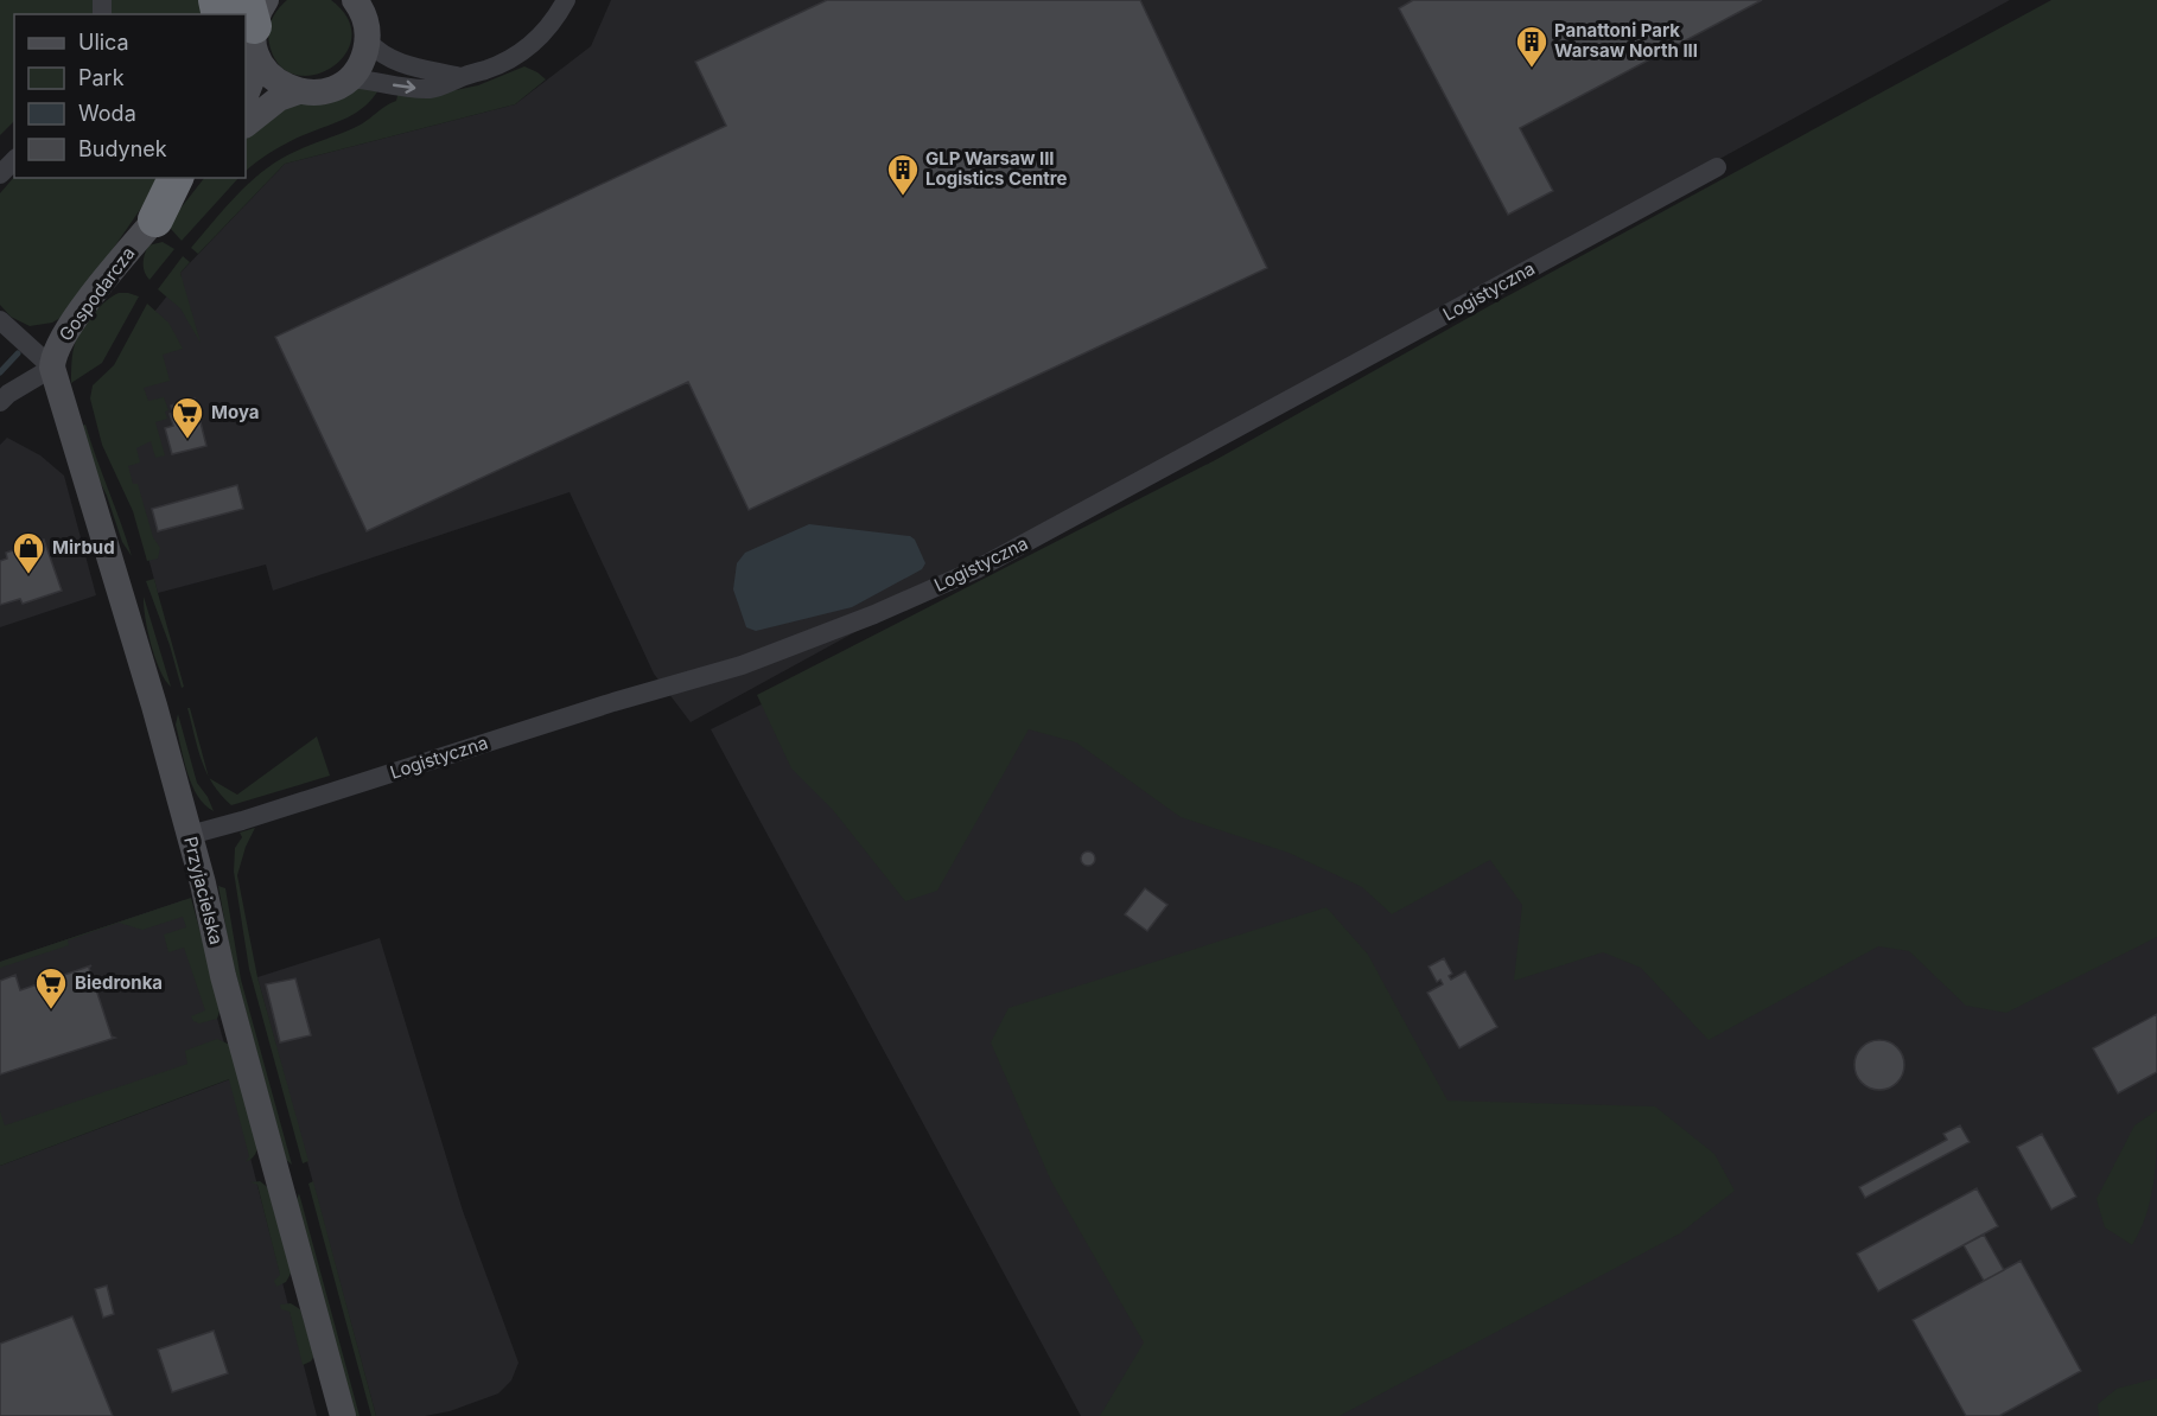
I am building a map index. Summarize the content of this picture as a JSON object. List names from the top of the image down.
{
  "streets": {
    "street": ["Logistyczna", "Gospodarcza", "Przyjacielska"]
  },
  "crossings": [
    ["Logistyczna", "Przyjacielska"],
    ["Gospodarcza", "Przyjacielska"]
  ],
  "places": {
    "building": ["Panattoni Park Warsaw North III", "GLP Warsaw III Logistics Centre"],
    "supermarket": ["Moya", "Biedronka"],
    "shop": ["Mirbud"]
  },
  "legend": [
    "Ulica",
    "Park",
    "Woda",
    "Budynek"
  ]
}
